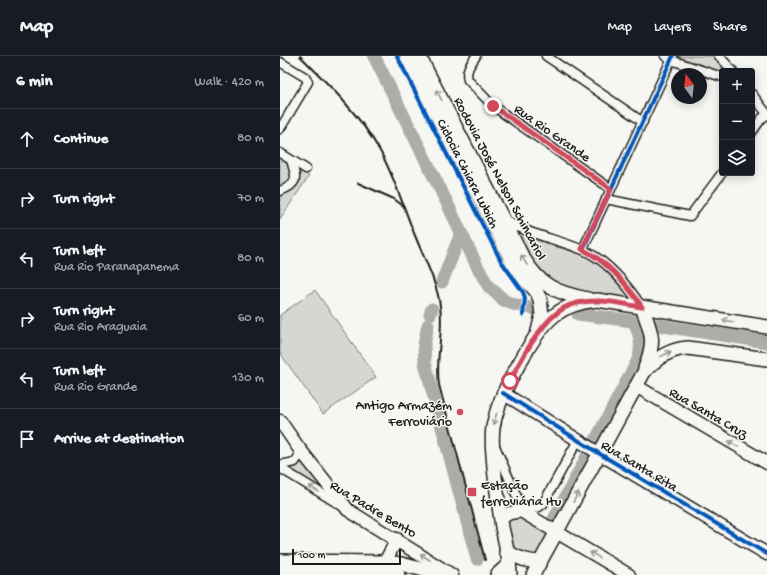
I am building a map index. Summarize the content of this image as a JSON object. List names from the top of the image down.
{
  "streets": {
    "main road": ["Rodovia José Nelson Schincariol"],
    "street": [
      "Rua Rio Grande",
      "Rua Santa Cruz",
      "Rua Santa Rita",
      "Rua Padre Bento"
    ],
    "cycle path": ["Ciclocia Chiara Lubich"]
  },
  "one_way": ["Rodovia José Nelson Schincariol", "Rua Santa Cruz"],
  "places": {
    "other": ["Antigo Armazém Ferroviário"],
    "transit": ["Estação ferroviária Itu"]
  },
  "scale_bar": "100 m",
  "north": "top",
  "page": {
    "header": "Map",
    "nav": ["Map", "Layers", "Share"],
    "heading": ["6 min", "Walk · 420 m"],
    "map_buttons": ["+", "−"],
    "list": [
      ["Continue", "80 m"],
      ["Turn right", "70 m"],
      ["Turn left", "Rua Rio Paranapanema", "80 m"],
      ["Turn right", "Rua Rio Araguaia", "60 m"],
      ["Turn left", "Rua Rio Grande", "130 m"],
      "Arrive at destination"
    ],
    "scale": "100 m"
  }
}
